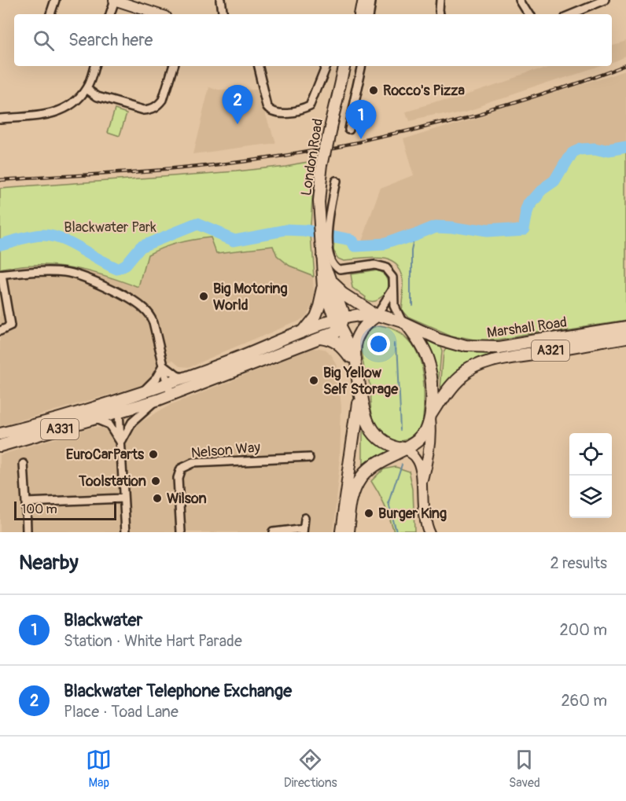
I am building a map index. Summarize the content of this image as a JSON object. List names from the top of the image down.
{
  "streets": {
    "main road": [
      "London Road",
      "Marshall Road",
      "A321",
      "A331"
    ],
    "street": ["Nelson Way"]
  },
  "crossings": [
    ["London Road", "Marshall Road"],
    ["London Road", "A331"],
    ["Marshall Road", "A331"]
  ],
  "parks": ["Blackwater Park"],
  "places": [
    "Rocco's Pizza",
    "Big Motoring World",
    "Big Yellow Self Storage",
    "EuroCarParts",
    "Toolstation",
    "Wilson",
    "Burger King"
  ],
  "scale_bar": "100 m",
  "page": {
    "search": "Search here",
    "pins": ["2", "1"],
    "scale": "100 m",
    "heading": ["Nearby", "2 results"],
    "list": [
      {
        "mark": "1",
        "name": "Blackwater",
        "note": "Station · White Hart Parade",
        "value": "200 m"
      },
      {
        "mark": "2",
        "name": "Blackwater Telephone Exchange",
        "note": "Place · Toad Lane",
        "value": "260 m"
      }
    ],
    "nav": ["Map", "Directions", "Saved"]
  }
}
